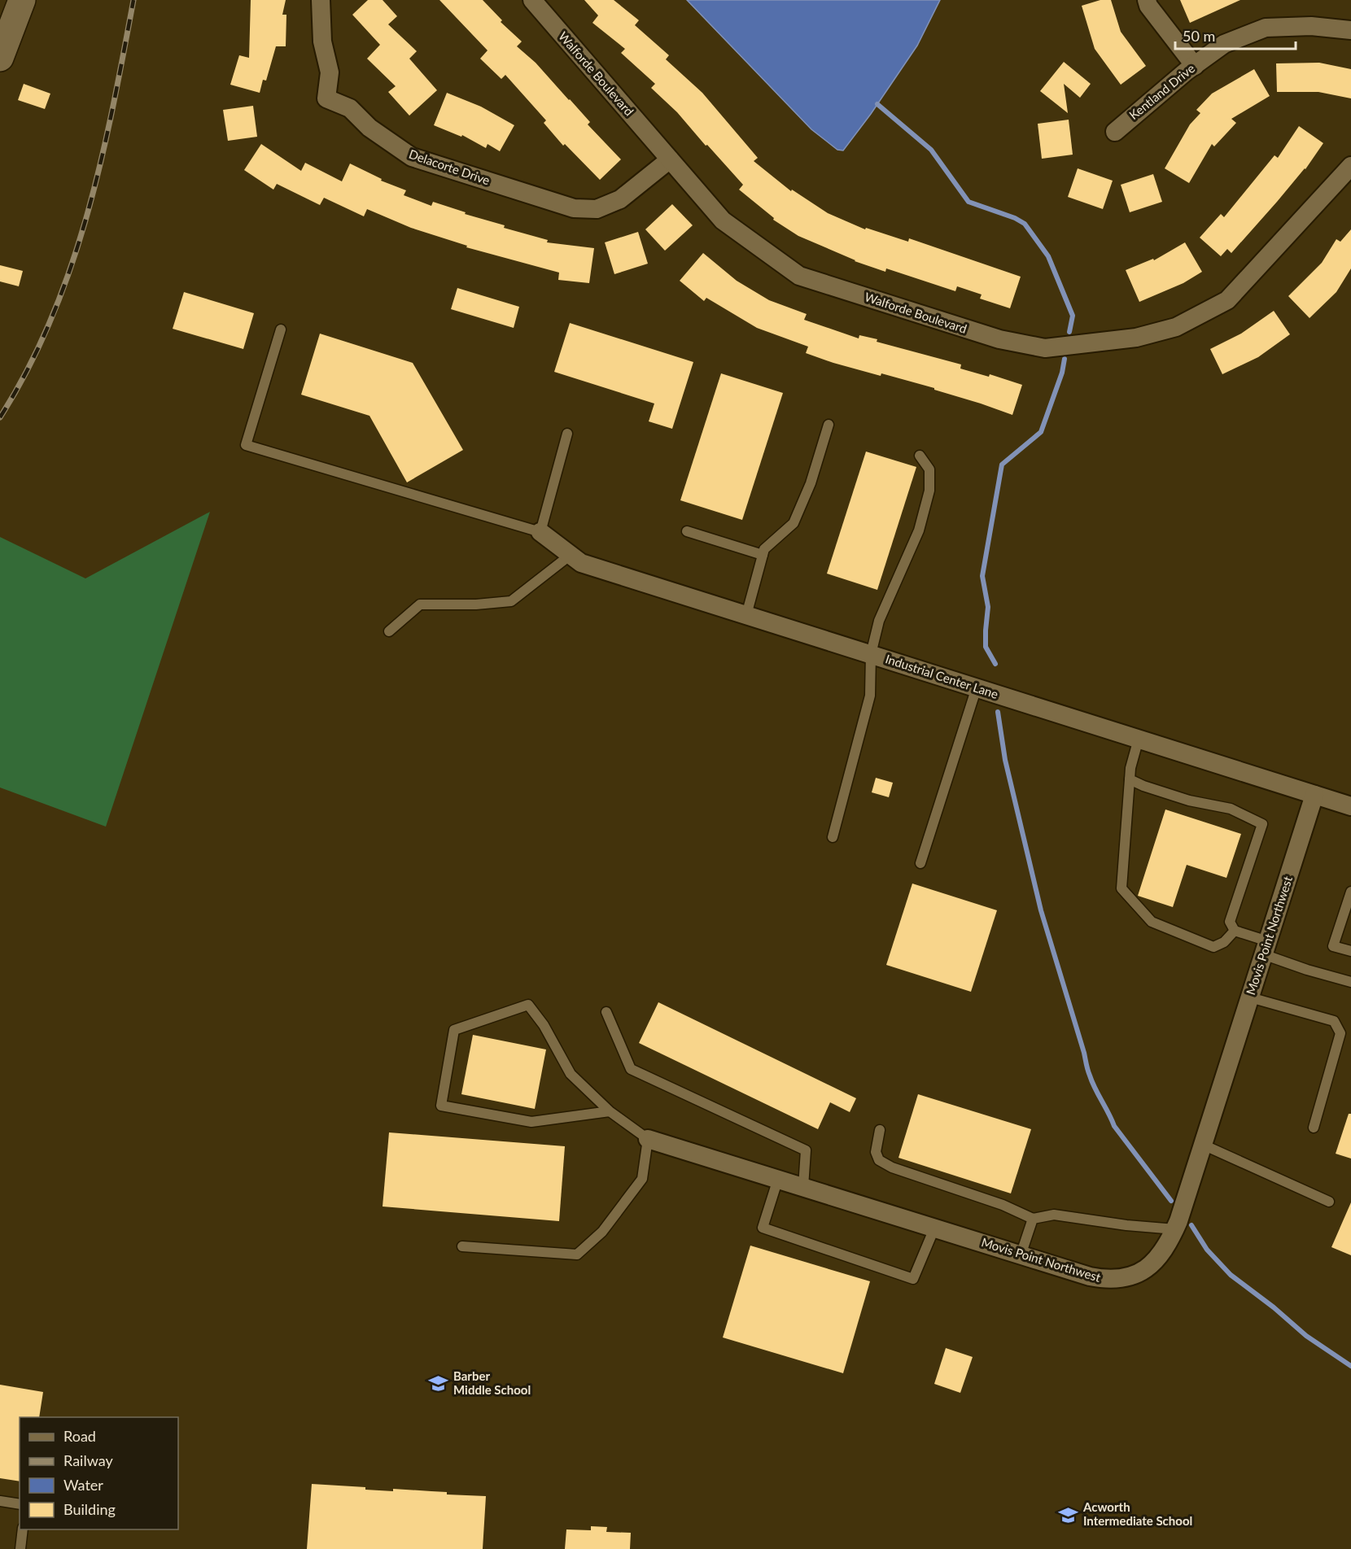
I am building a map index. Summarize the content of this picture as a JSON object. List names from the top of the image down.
{
  "streets": {
    "street": [
      "Walforde Boulevard",
      "Kentland Drive",
      "Delacorte Drive",
      "Industrial Center Lane",
      "Movis Point Northwest"
    ]
  },
  "crossings": [
    ["Walforde Boulevard", "Delacorte Drive"],
    ["Industrial Center Lane", "Movis Point Northwest"]
  ],
  "places": {
    "school or university": ["Barber Middle School", "Acworth Intermediate School"]
  },
  "legend": [
    "Road",
    "Railway",
    "Water",
    "Building"
  ],
  "scale_bar": "50 m"
}
